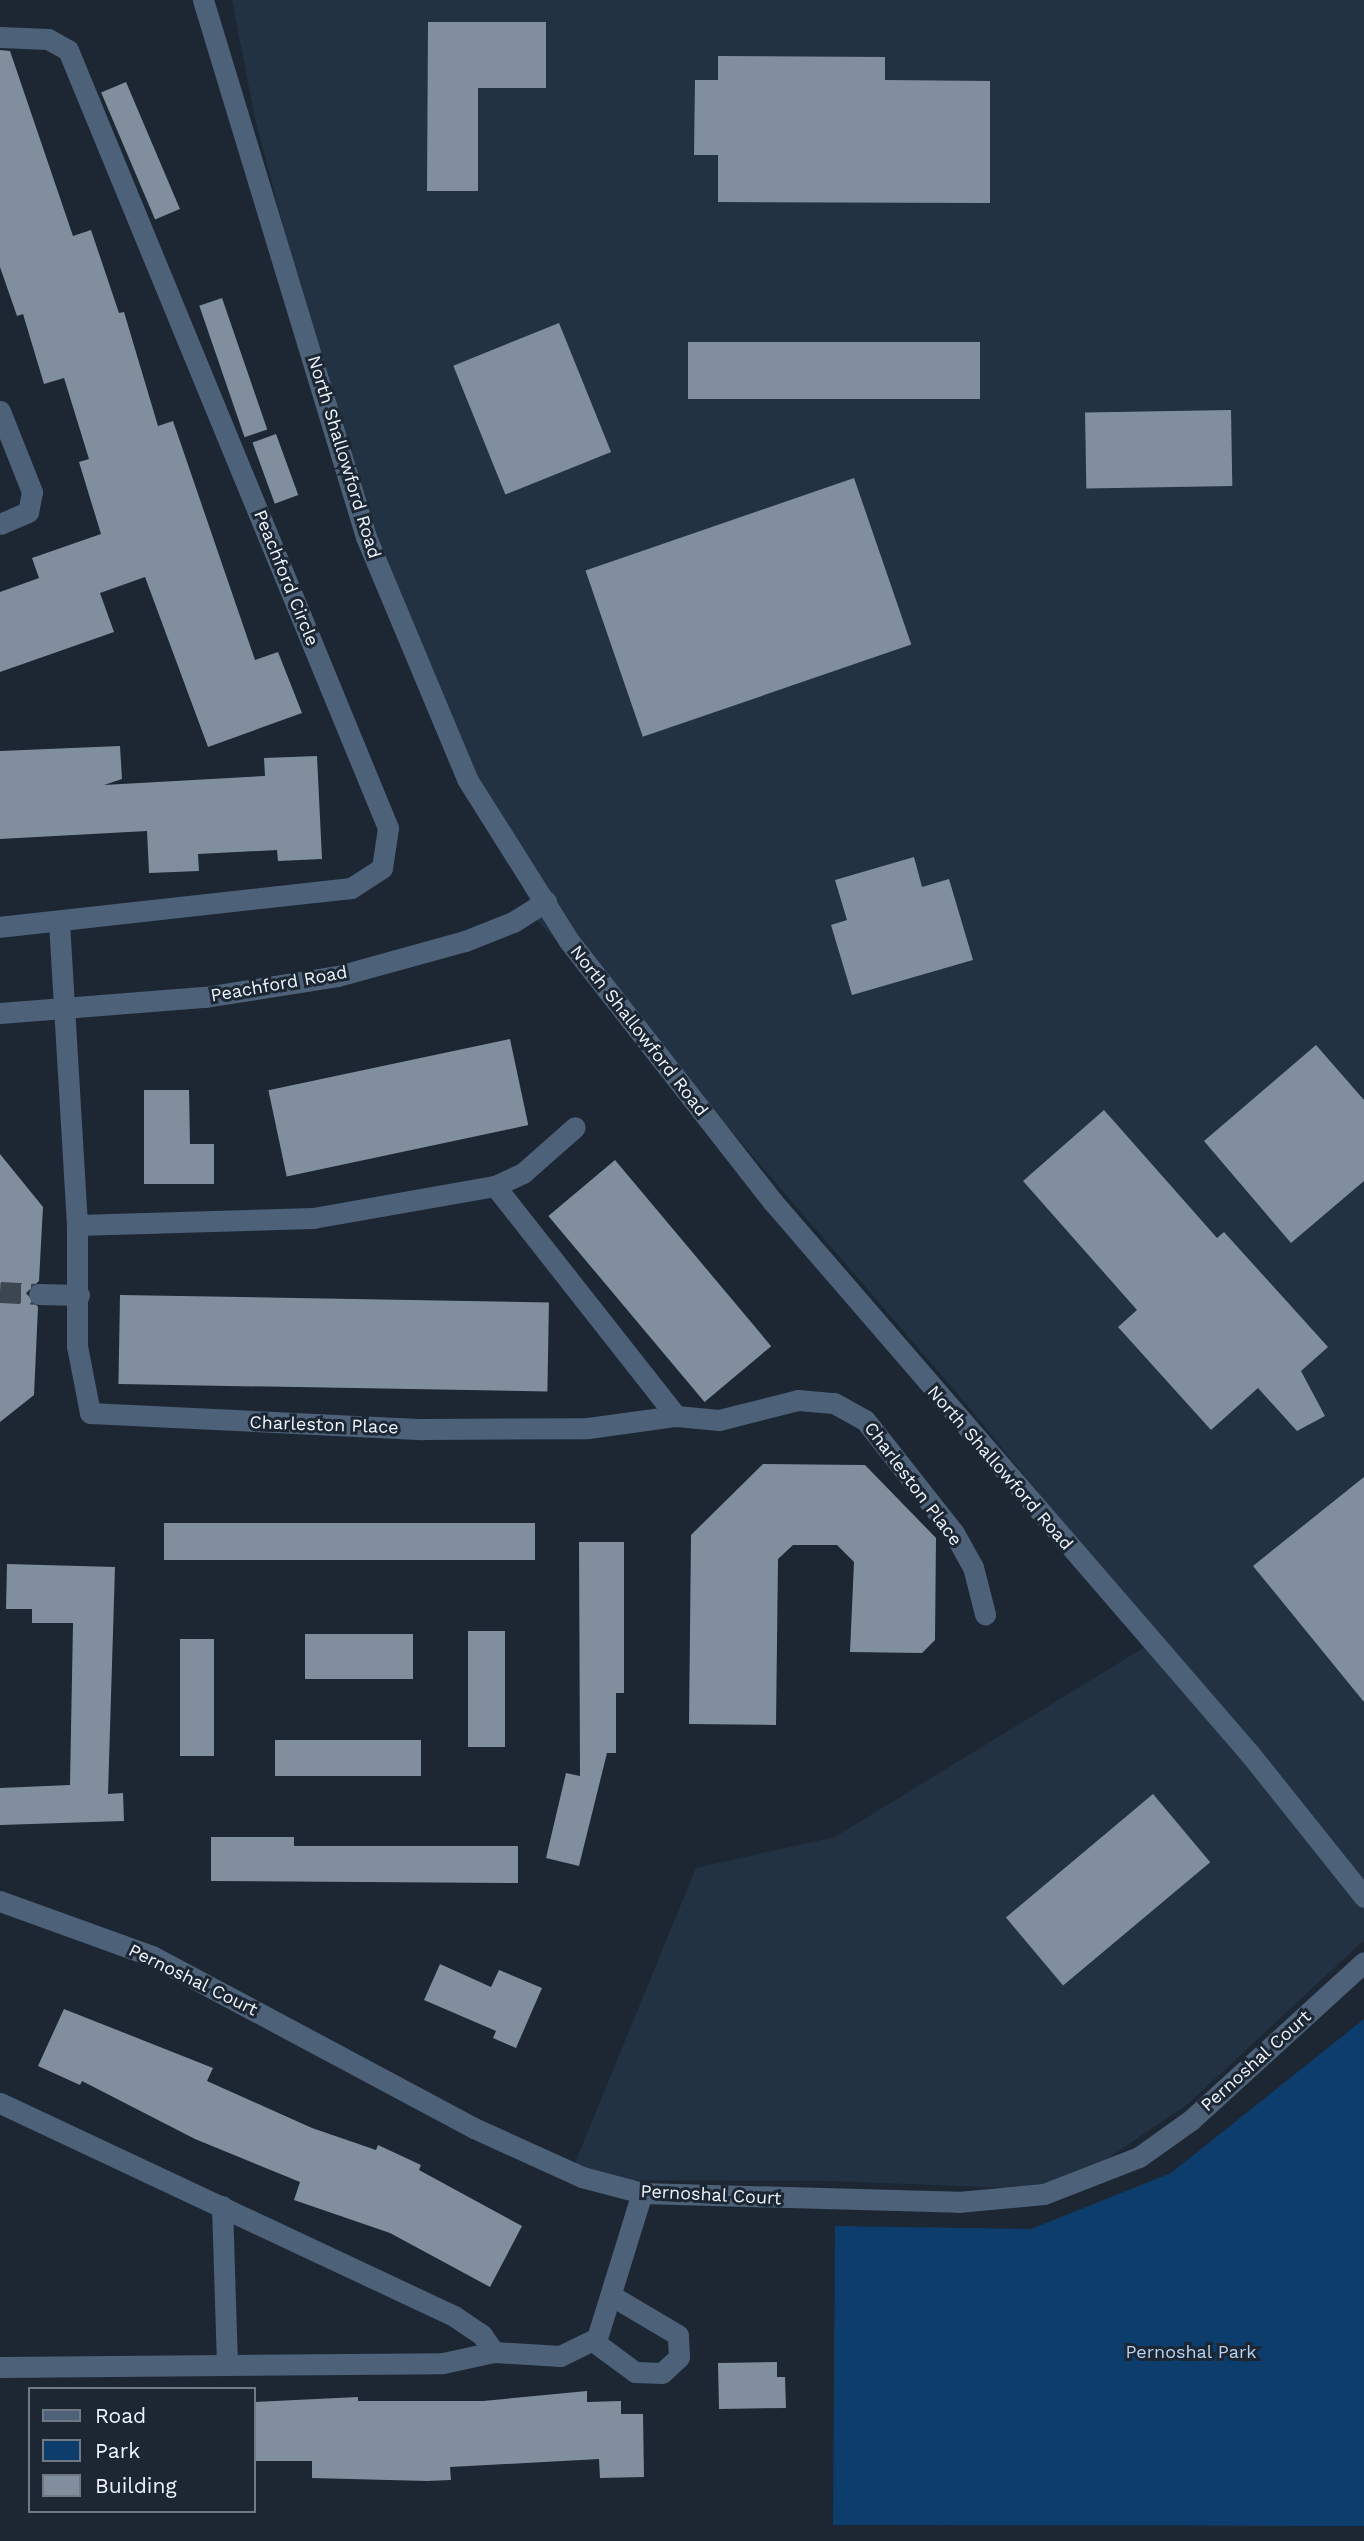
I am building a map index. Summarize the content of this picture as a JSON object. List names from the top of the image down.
{
  "streets": {
    "street": [
      "North Shallowford Road",
      "Peachford Circle",
      "Peachford Road",
      "Charleston Place",
      "Pernoshal Court"
    ]
  },
  "crossings": [
    ["North Shallowford Road", "Peachford Road"],
    ["Peachford Road", "Charleston Place"]
  ],
  "parks": ["Pernoshal Park"],
  "legend": ["Road", "Park", "Building"]
}
